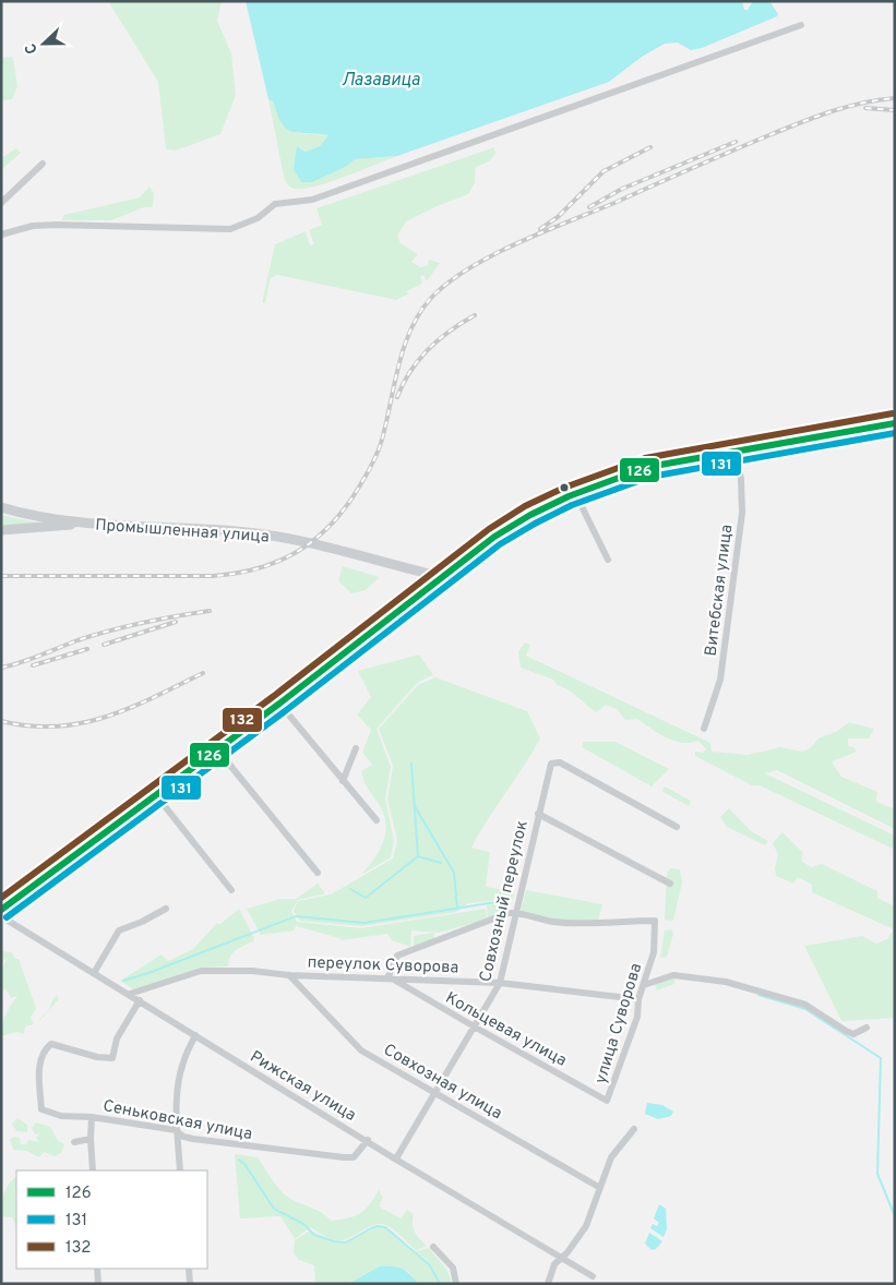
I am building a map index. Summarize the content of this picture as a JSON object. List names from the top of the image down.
{
  "streets": {
    "main road": ["Промышленная улица"],
    "street": [
      "Витебская улица",
      "Совхозный переулок",
      "переулок Суворова",
      "улица Суворова",
      "Кольцевая улица",
      "Совхозная улица",
      "Рижская улица",
      "Сеньковская улица"
    ]
  },
  "crossings": [
    ["Совхозный переулок", "переулок Суворова"],
    ["Совхозный переулок", "улица Суворова"],
    ["Совхозный переулок", "Кольцевая улица"],
    ["Совхозный переулок", "Совхозная улица"],
    ["Совхозный переулок", "Рижская улица"],
    ["переулок Суворова", "улица Суворова"],
    ["переулок Суворова", "Кольцевая улица"],
    ["переулок Суворова", "Совхозная улица"],
    ["переулок Суворова", "Рижская улица"],
    ["улица Суворова", "Кольцевая улица"],
    ["Рижская улица", "Сеньковская улица"]
  ],
  "water": ["Лазавица"],
  "lines": ["transit line 132", "transit line 126", "transit line 131"],
  "legend": ["126", "131", "132"],
  "north": "left"
}
